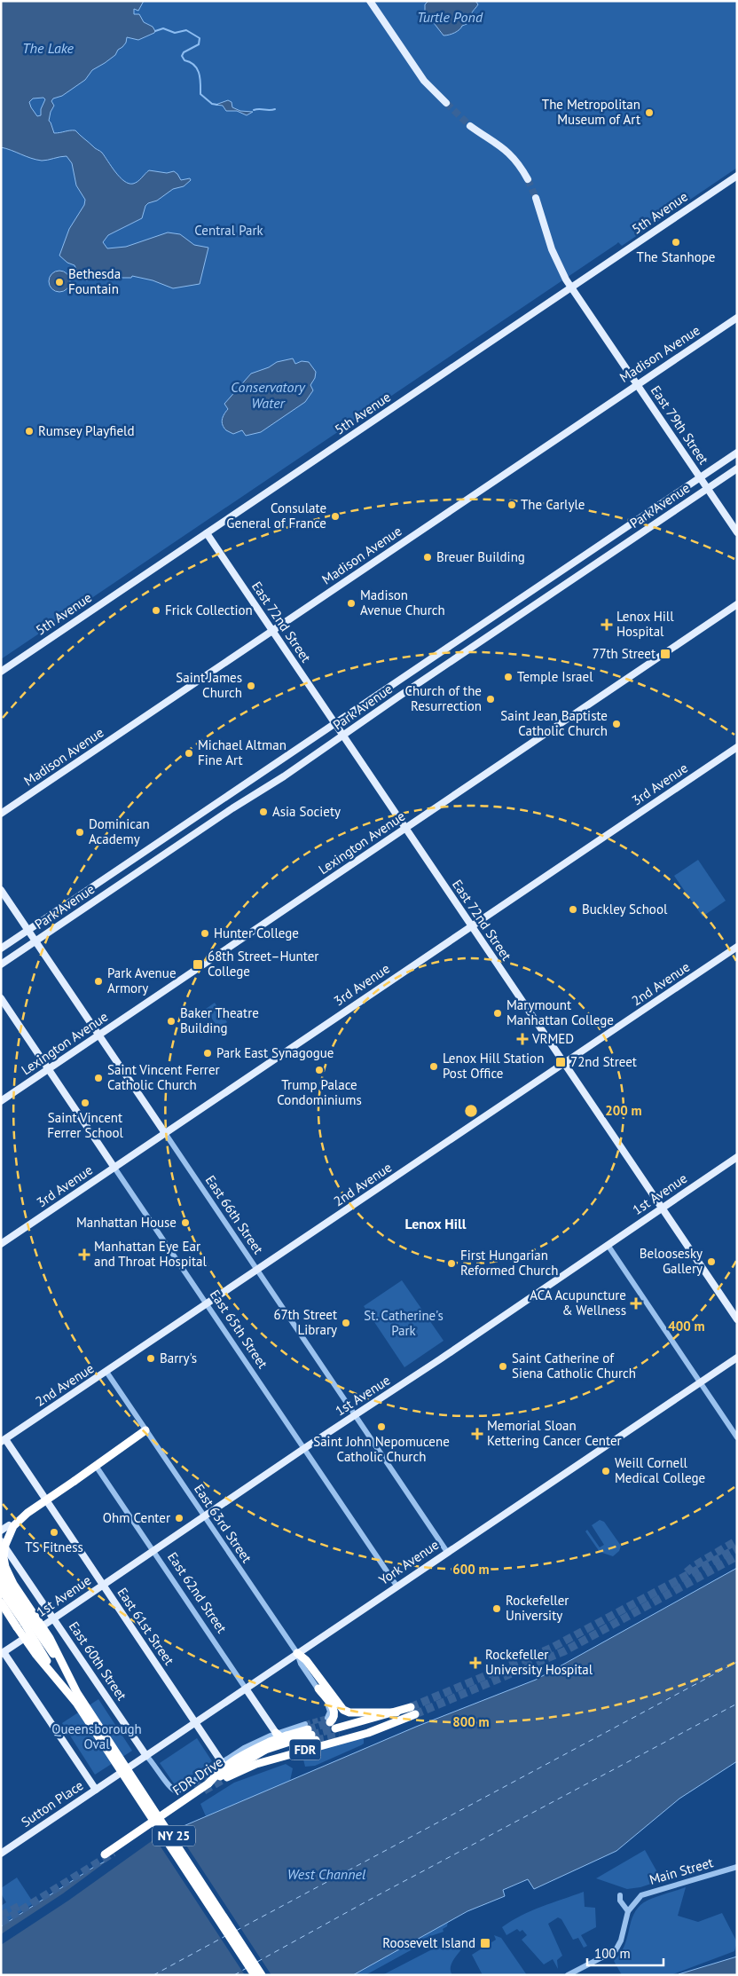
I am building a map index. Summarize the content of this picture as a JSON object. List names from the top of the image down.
{
  "streets": {
    "highway": ["FDR", "FDR Drive", "NY 25"],
    "main road": [
      "5th Avenue",
      "Madison Avenue",
      "East 79th Street",
      "Park Avenue",
      "East 72nd Street",
      "3rd Avenue",
      "Lexington Avenue",
      "2nd Avenue",
      "1st Avenue",
      "East 66th Street",
      "East 65th Street",
      "York Avenue",
      "East 62nd Street",
      "East 61st Street",
      "East 60th Street",
      "Sutton Place"
    ],
    "street": ["East 63rd Street", "Main Street"]
  },
  "crossings": [
    ["5th Avenue", "East 79th Street"],
    ["5th Avenue", "East 72nd Street"],
    ["Madison Avenue", "East 79th Street"],
    ["Madison Avenue", "East 72nd Street"],
    ["East 79th Street", "Park Avenue"],
    ["Park Avenue", "East 72nd Street"],
    ["Park Avenue", "East 66th Street"],
    ["East 72nd Street", "3rd Avenue"],
    ["East 72nd Street", "Lexington Avenue"],
    ["East 72nd Street", "2nd Avenue"],
    ["East 72nd Street", "1st Avenue"],
    ["3rd Avenue", "East 66th Street"],
    ["3rd Avenue", "East 65th Street"],
    ["Lexington Avenue", "East 66th Street"],
    ["Lexington Avenue", "East 65th Street"],
    ["2nd Avenue", "East 66th Street"],
    ["2nd Avenue", "East 65th Street"],
    ["2nd Avenue", "East 63rd Street"],
    ["1st Avenue", "East 66th Street"],
    ["1st Avenue", "East 65th Street"],
    ["1st Avenue", "East 63rd Street"],
    ["1st Avenue", "East 62nd Street"],
    ["1st Avenue", "East 61st Street"],
    ["1st Avenue", "East 60th Street"],
    ["East 66th Street", "York Avenue"],
    ["East 65th Street", "York Avenue"],
    ["East 63rd Street", "York Avenue"],
    ["York Avenue", "East 62nd Street"],
    ["York Avenue", "East 61st Street"],
    ["York Avenue", "East 60th Street"],
    ["York Avenue", "Sutton Place"],
    ["East 62nd Street", "FDR Drive"],
    ["East 61st Street", "FDR Drive"],
    ["East 60th Street", "FDR Drive"]
  ],
  "districts": ["Lenox Hill"],
  "water": [
    "Turtle Pond",
    "The Lake",
    "Conservatory Water",
    "West Channel"
  ],
  "parks": ["Central Park", "St. Catherine's Park", "Queensborough Oval"],
  "places": {
    "other": [
      "The Metropolitan Museum of Art",
      "The Stanhope",
      "Bethesda Fountain",
      "Rumsey Playfield",
      "The Carlyle",
      "Consulate General of France",
      "Breuer Building",
      "Madison Avenue Church",
      "Frick Collection",
      "Temple Israel",
      "Saint James Church",
      "Church of the Resurrection",
      "Saint Jean Baptiste Catholic Church",
      "Michael Altman Fine Art",
      "Asia Society",
      "Dominican Academy",
      "Buckley School",
      "Hunter College",
      "Park Avenue Armory",
      "Marymount Manhattan College",
      "Baker Theatre Building",
      "Park East Synagogue",
      "Lenox Hill Station Post Office",
      "Trump Palace Condominiums",
      "Saint Vincent Ferrer Catholic Church",
      "Saint Vincent Ferrer School",
      "Manhattan House",
      "Beloosesky Gallery",
      "First Hungarian Reformed Church",
      "67th Street Library",
      "Barry's",
      "Saint Catherine of Siena Catholic Church",
      "Saint John Nepomucene Catholic Church",
      "Weill Cornell Medical College",
      "Ohm Center",
      "TS Fitness",
      "Rockefeller University"
    ],
    "health": [
      "Lenox Hill Hospital",
      "VRMED",
      "Manhattan Eye Ear and Throat Hospital",
      "ACA Acupuncture & Wellness",
      "Memorial Sloan Kettering Cancer Center",
      "Rockefeller University Hospital"
    ],
    "transit": [
      "77th Street",
      "68th Street–Hunter College",
      "72nd Street",
      "Roosevelt Island"
    ]
  },
  "scale_bar": "100 m",
  "rings": [
    "200 m",
    "400 m",
    "600 m",
    "800 m"
  ]
}
